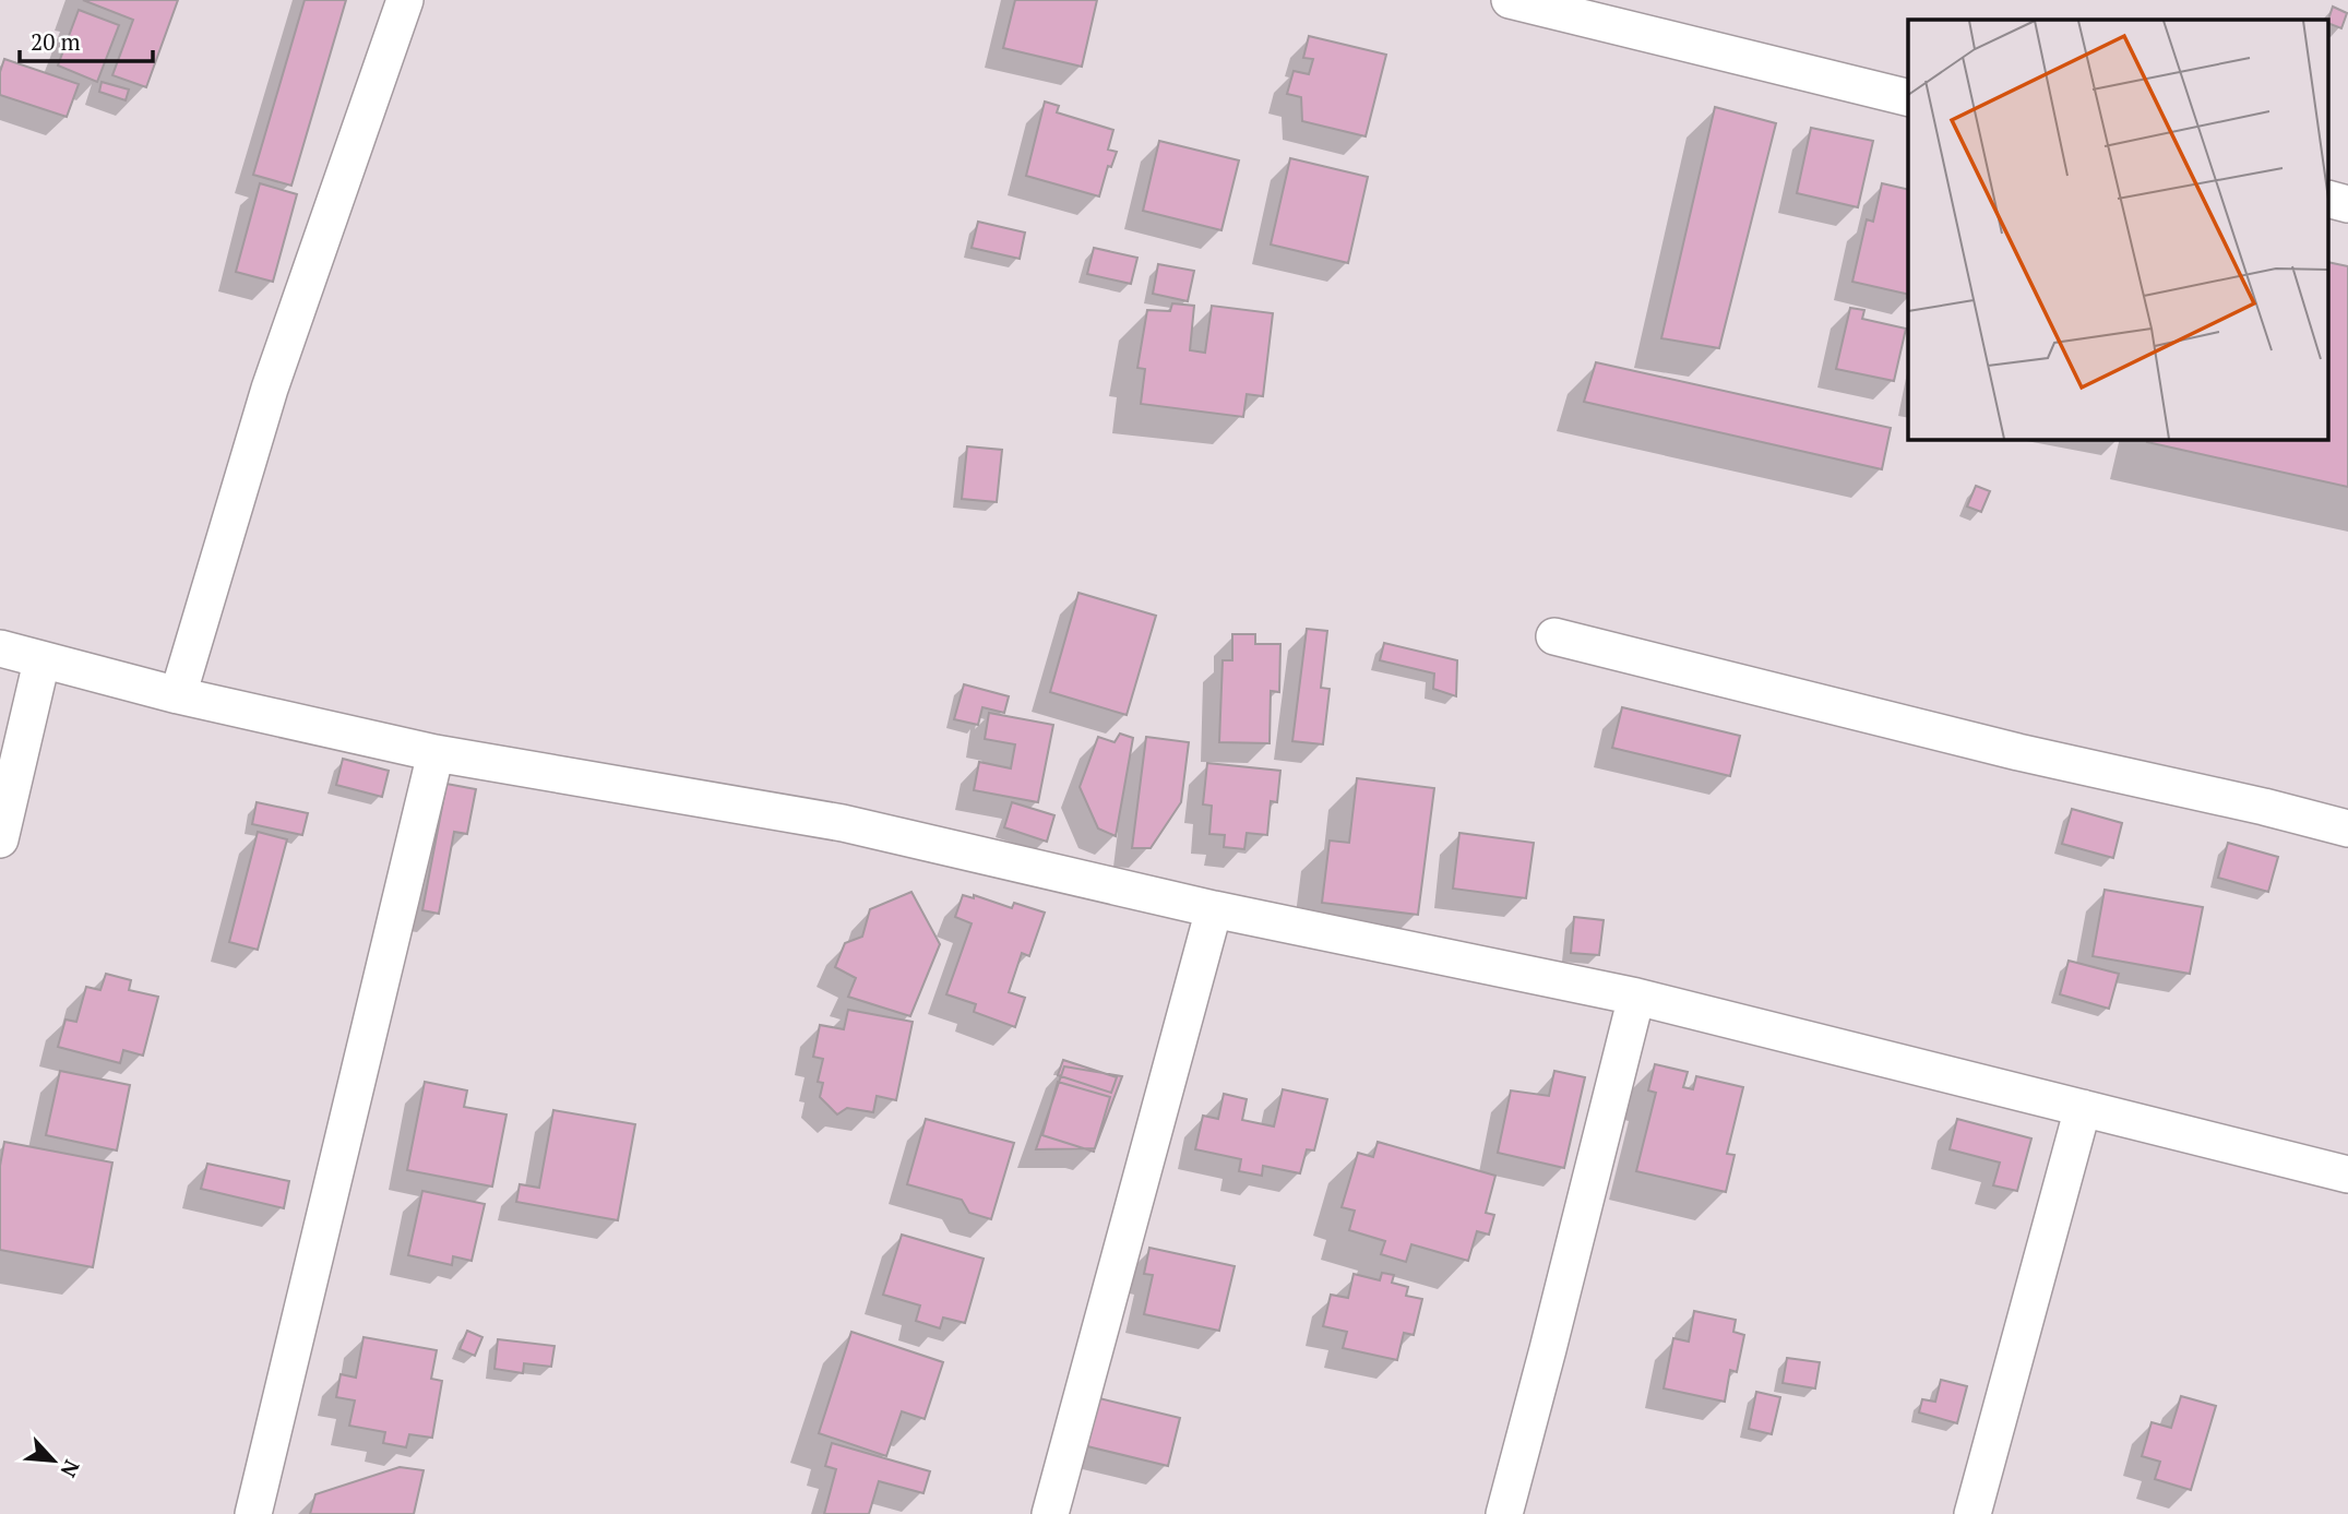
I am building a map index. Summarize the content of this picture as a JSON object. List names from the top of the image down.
{
  "scale_bar": "20 m",
  "north": "bottom right"
}
